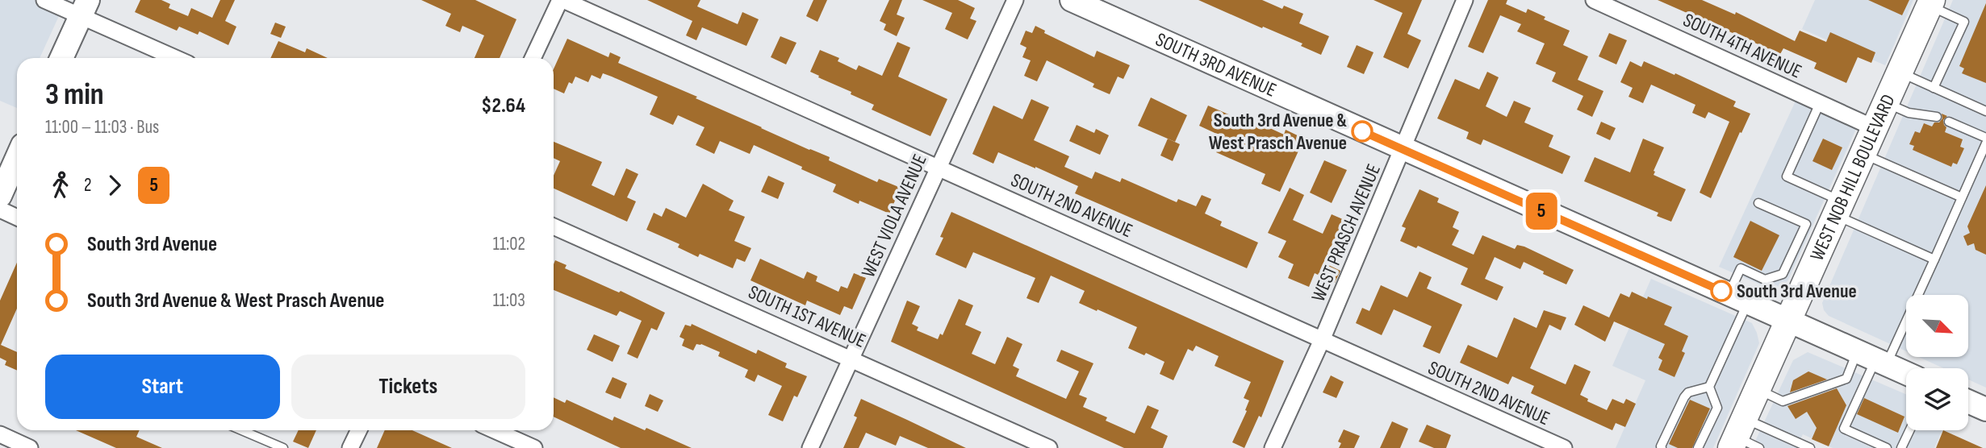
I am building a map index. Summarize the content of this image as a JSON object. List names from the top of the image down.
{
  "streets": {
    "main road": ["WEST NOB HILL BOULEVARD"],
    "street": [
      "SOUTH 4TH AVENUE",
      "SOUTH 3RD AVENUE",
      "SOUTH 2ND AVENUE",
      "WEST VIOLA AVENUE",
      "WEST PRASCH AVENUE",
      "SOUTH 1ST AVENUE"
    ]
  },
  "crossings": [
    ["SOUTH 4TH AVENUE", "WEST NOB HILL BOULEVARD"],
    ["SOUTH 3RD AVENUE", "WEST NOB HILL BOULEVARD"],
    ["SOUTH 3RD AVENUE", "WEST PRASCH AVENUE"],
    ["SOUTH 2ND AVENUE", "WEST VIOLA AVENUE"],
    ["SOUTH 2ND AVENUE", "WEST PRASCH AVENUE"],
    ["WEST VIOLA AVENUE", "SOUTH 1ST AVENUE"]
  ],
  "places": ["South 3rd Avenue & West Prasch Avenue", "South 3rd Avenue"],
  "lines": ["bus line 5"],
  "north": "bottom right",
  "page": {
    "on_map": "5",
    "heading": ["3 min", "11:00 – 11:03 · Bus", "$2.64"],
    "legs": ["2", "5"],
    "list": [
      {
        "name": "South 3rd Avenue",
        "value": "11:02"
      },
      {
        "name": "South 3rd Avenue & West Prasch Avenue",
        "value": "11:03"
      }
    ],
    "buttons": ["Start", "Tickets"]
  }
}
